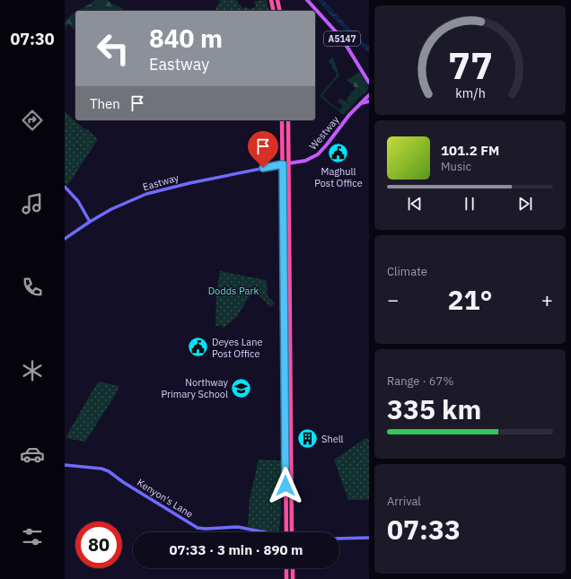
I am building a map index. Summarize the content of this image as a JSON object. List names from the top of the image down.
{
  "streets": {
    "main road": ["A5147", "Westway"],
    "street": ["Eastway", "Kenyon's Lane"]
  },
  "crossings": [
    ["Westway", "Eastway"]
  ],
  "parks": ["Dodds Park"],
  "places": {
    "public building": ["Maghull Post Office", "Deyes Lane Post Office"],
    "school or university": ["Northway Primary School"],
    "building": ["Shell"]
  },
  "page": {
    "tabs": "07:30",
    "turn": ["840 m", "Eastway"],
    "then": "Then",
    "song": ["101.2 FM", "Music"],
    "tile": [
      "Climate",
      ["Range · 67%", "335 km"],
      ["Arrival", "07:33"]
    ],
    "heat": ["−", "21°", "+"],
    "limit": "80",
    "trip": "07:33 · 3 min · 890 m",
    "gauge": ["77", "km/h"]
  }
}
